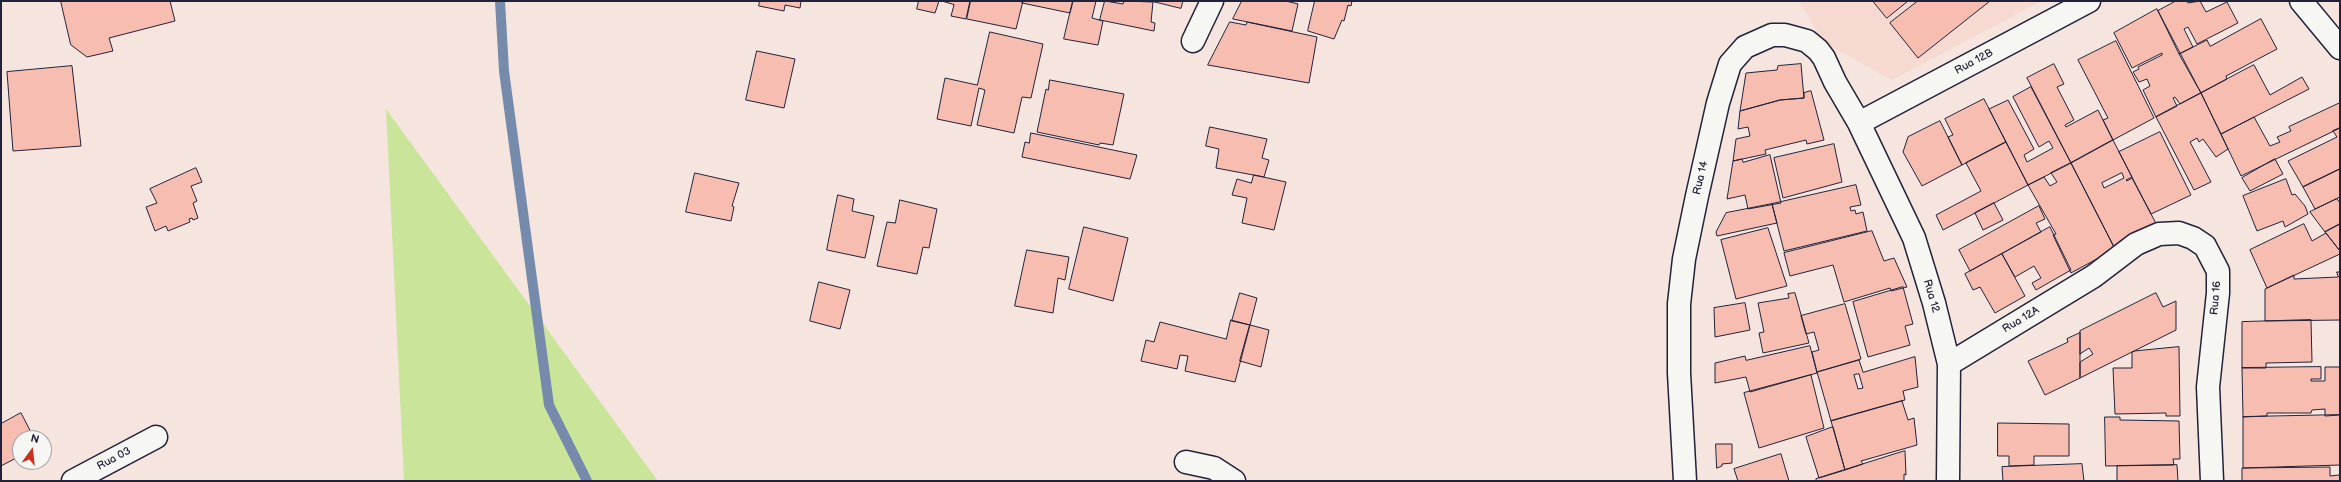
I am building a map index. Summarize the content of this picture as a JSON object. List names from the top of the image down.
{
  "streets": {
    "street": [
      "Rua 12B",
      "Rua 14",
      "Rua 12",
      "Rua 16",
      "Rua 12A",
      "Rua 03"
    ]
  },
  "crossings": [
    ["Rua 12B", "Rua 14"],
    ["Rua 12B", "Rua 12"],
    ["Rua 14", "Rua 12"],
    ["Rua 12", "Rua 12A"],
    ["Rua 16", "Rua 12A"]
  ],
  "north": "top"
}
